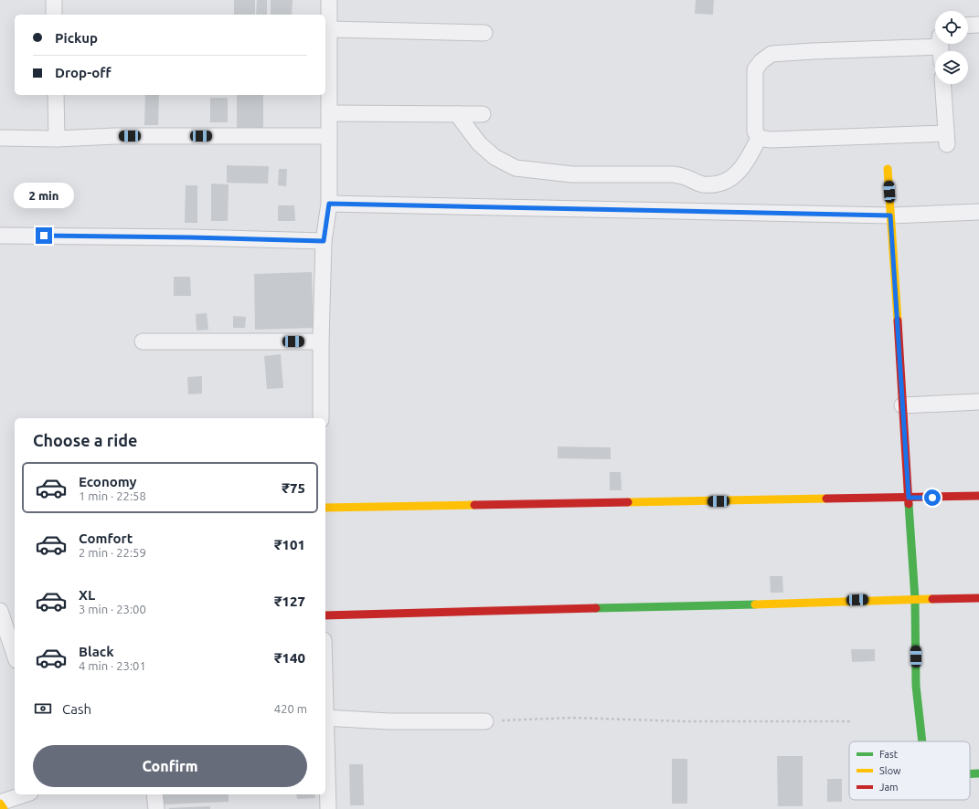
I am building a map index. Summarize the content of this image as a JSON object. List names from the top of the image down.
{
  "legend": ["Fast", "Slow", "Jam"],
  "page": {
    "banner": ["Pickup", "Drop-off"],
    "bubble": "2 min",
    "heading": "Choose a ride",
    "list": [
      {
        "name": "Economy",
        "note": "1 min · 22:58",
        "value": "₹75"
      },
      {
        "name": "Comfort",
        "note": "2 min · 22:59",
        "value": "₹101"
      },
      {
        "name": "XL",
        "note": "3 min · 23:00",
        "value": "₹127"
      },
      {
        "name": "Black",
        "note": "4 min · 23:01",
        "value": "₹140"
      }
    ],
    "pay": ["Cash", "420 m"],
    "buttons": "Confirm"
  }
}
